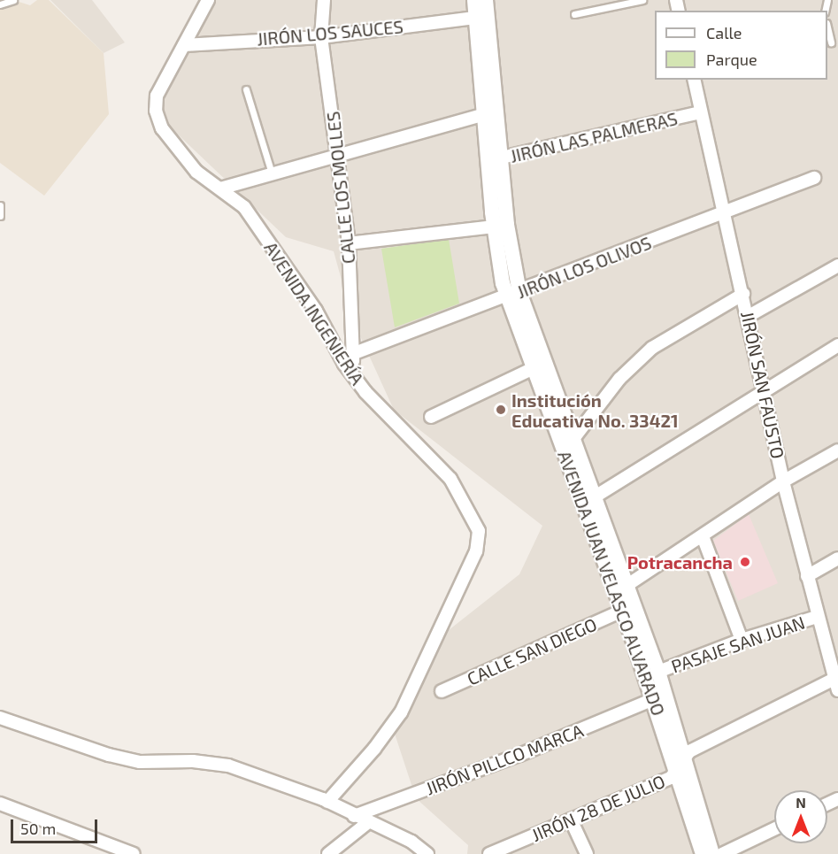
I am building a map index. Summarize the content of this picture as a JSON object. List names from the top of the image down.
{
  "streets": {
    "street": [
      "JIRÓN LOS SAUCES",
      "JIRÓN LAS PALMERAS",
      "CALLE LOS MOLLES",
      "JIRÓN LOS OLIVOS",
      "AVENIDA INGENIERÍA",
      "JIRÓN SAN FAUSTO",
      "AVENIDA JUAN VELASCO ALVARADO",
      "PASAJE SAN JUAN",
      "CALLE SAN DIEGO",
      "JIRÓN PILLCO MARCA",
      "JIRÓN 28 DE JULIO"
    ]
  },
  "crossings": [
    ["JIRÓN LOS SAUCES", "CALLE LOS MOLLES"],
    ["JIRÓN LOS SAUCES", "AVENIDA INGENIERÍA"],
    ["JIRÓN LOS SAUCES", "AVENIDA JUAN VELASCO ALVARADO"],
    ["JIRÓN LAS PALMERAS", "JIRÓN SAN FAUSTO"],
    ["JIRÓN LAS PALMERAS", "AVENIDA JUAN VELASCO ALVARADO"],
    ["CALLE LOS MOLLES", "JIRÓN LOS OLIVOS"],
    ["CALLE LOS MOLLES", "AVENIDA INGENIERÍA"],
    ["JIRÓN LOS OLIVOS", "JIRÓN SAN FAUSTO"],
    ["JIRÓN LOS OLIVOS", "AVENIDA JUAN VELASCO ALVARADO"],
    ["JIRÓN SAN FAUSTO", "PASAJE SAN JUAN"],
    ["JIRÓN SAN FAUSTO", "JIRÓN 28 DE JULIO"],
    ["AVENIDA JUAN VELASCO ALVARADO", "PASAJE SAN JUAN"],
    ["AVENIDA JUAN VELASCO ALVARADO", "CALLE SAN DIEGO"],
    ["AVENIDA JUAN VELASCO ALVARADO", "JIRÓN PILLCO MARCA"],
    ["AVENIDA JUAN VELASCO ALVARADO", "JIRÓN 28 DE JULIO"]
  ],
  "places": ["Institución Educativa No. 33421", "Potracancha"],
  "legend": ["Calle", "Parque"],
  "scale_bar": "50 m",
  "north": "top"
}
